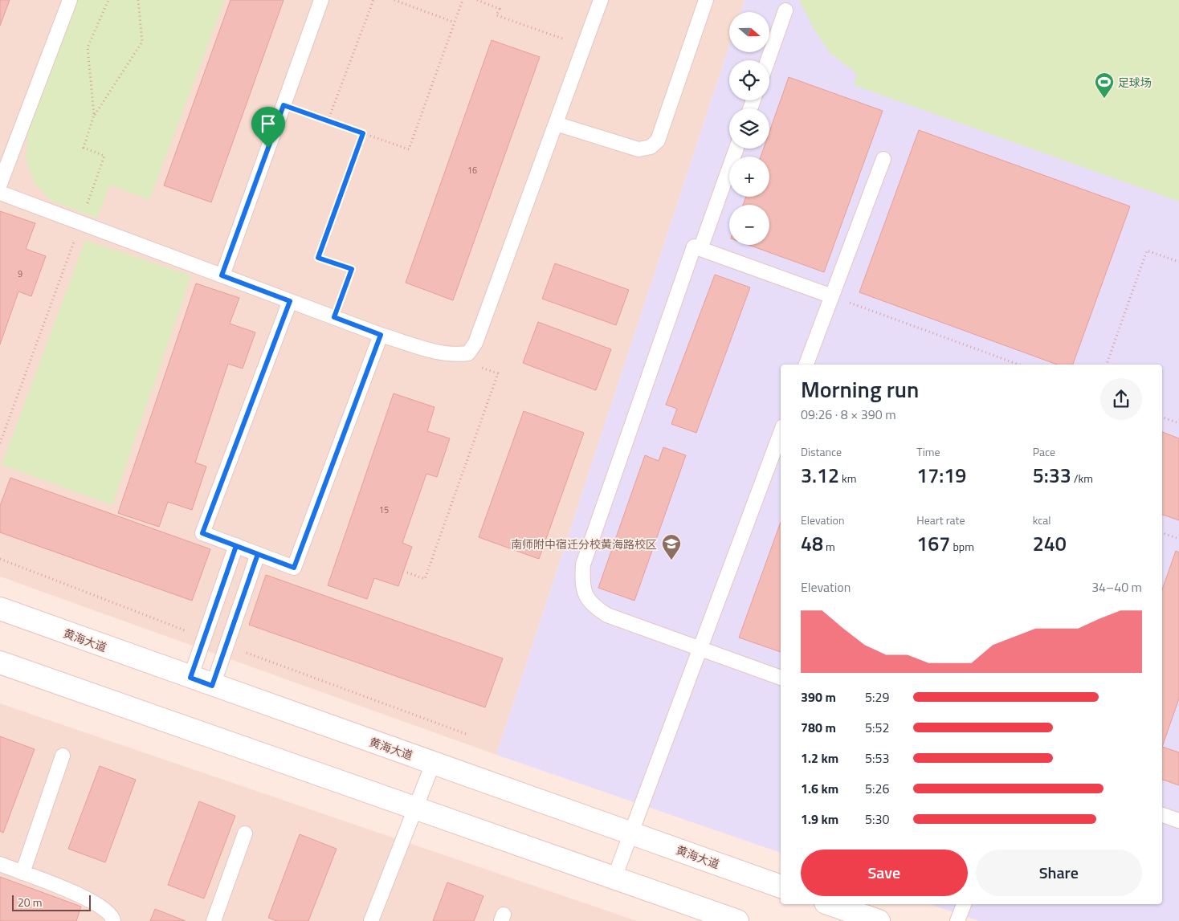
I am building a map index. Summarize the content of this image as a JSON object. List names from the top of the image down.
{
  "streets": {
    "street": ["黄海大道"]
  },
  "places": {
    "sports": ["足球场"],
    "school or university": ["南师附中宿迁分校黄海路校区"]
  },
  "house_numbers": ["16", "9", "15"],
  "scale_bar": "20 m",
  "north": "right",
  "page": {
    "map_buttons": ["+", "−"],
    "heading": ["Morning run", "09:26 · 8 × 390 m"],
    "stats": [
      ["Distance", "3.12 km"],
      ["Time", "17:19"],
      ["Pace", "5:33 /km"],
      ["Elevation", "48 m"],
      ["Heart rate", "167 bpm"],
      ["kcal", "240"]
    ],
    "chart": ["Elevation", "34–40 m"],
    "list": [
      {
        "name": "390 m",
        "note": "5:29"
      },
      {
        "name": "780 m",
        "note": "5:52"
      },
      {
        "name": "1.2 km",
        "note": "5:53"
      },
      {
        "name": "1.6 km",
        "note": "5:26"
      },
      {
        "name": "1.9 km",
        "note": "5:30"
      }
    ],
    "buttons": ["Save", "Share"],
    "scale": "20 m"
  }
}
